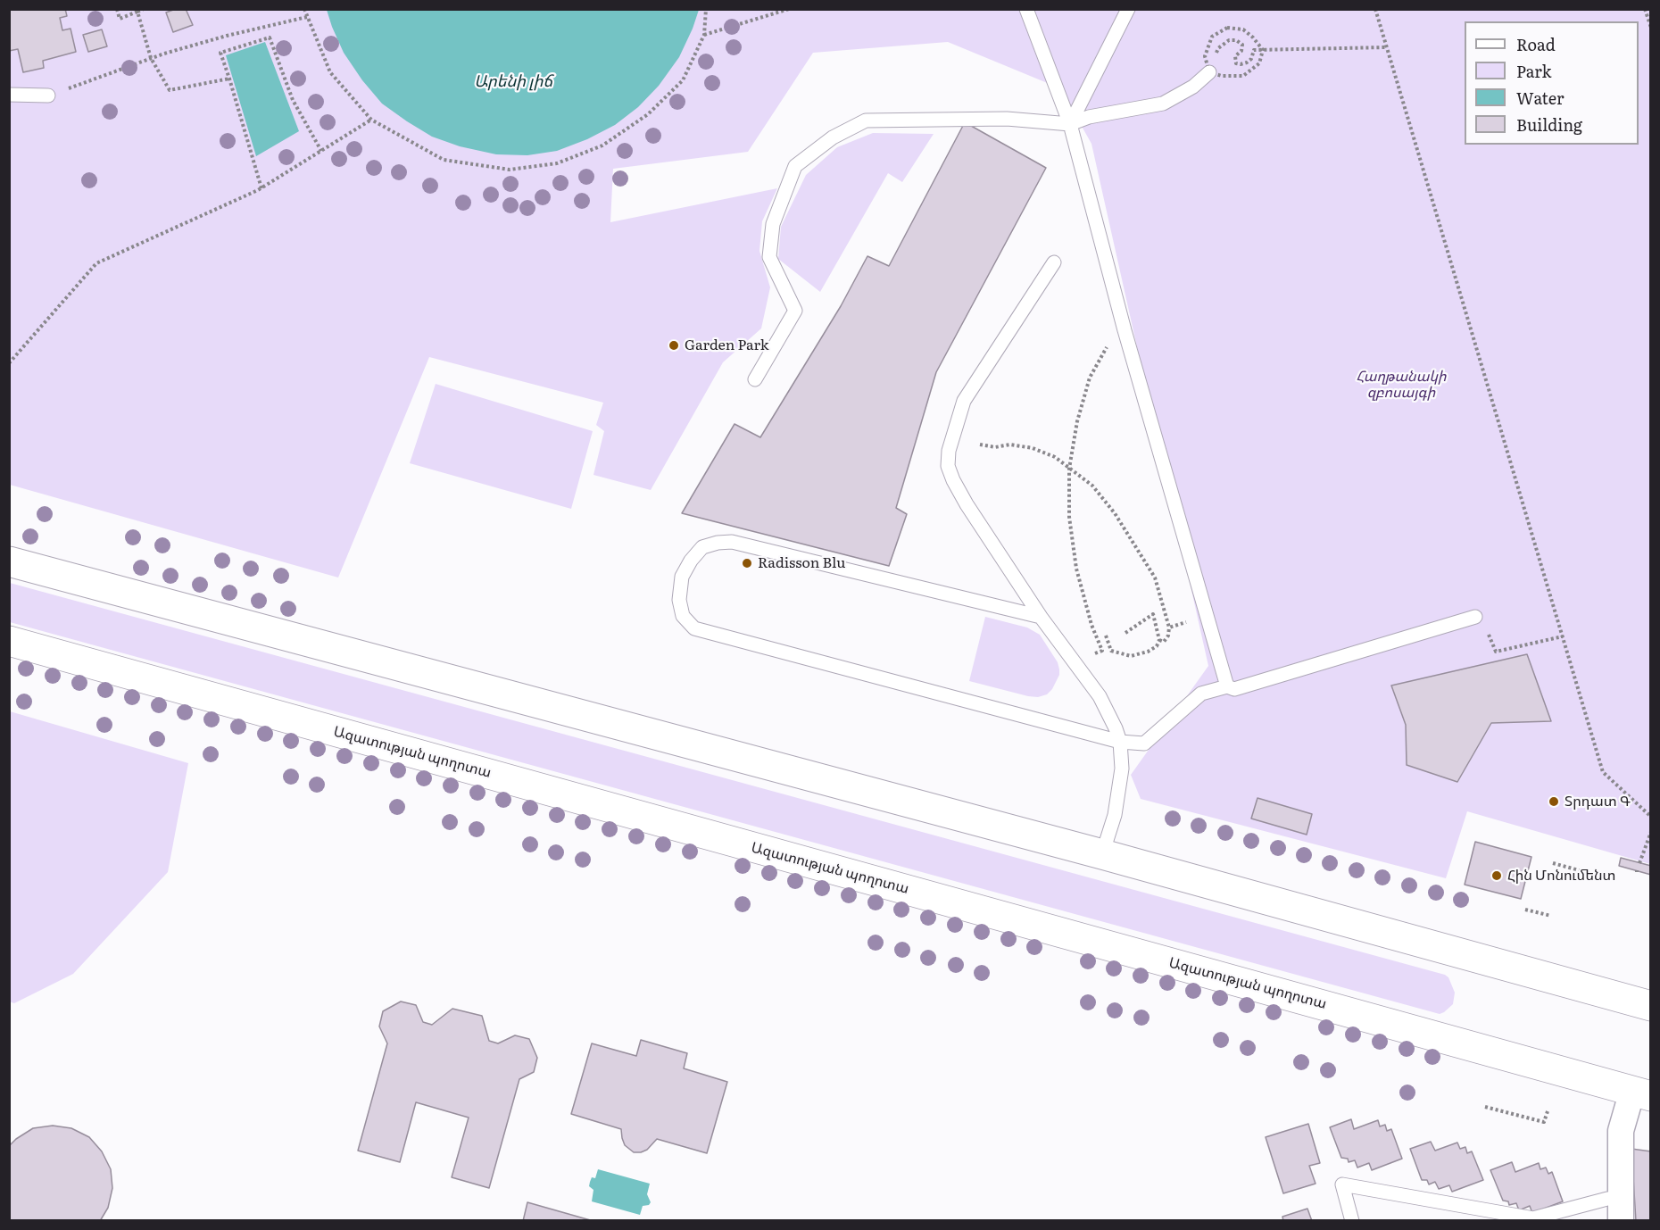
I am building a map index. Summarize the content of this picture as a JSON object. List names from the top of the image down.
{
  "streets": {
    "main road": ["Ազատության պողոտա"]
  },
  "water": ["Արենի լիճ"],
  "parks": ["Հաղթանակի զբոսայգի"],
  "places": [
    "Garden Park",
    "Radisson Blu",
    "Տրդատ Գ",
    "Հին Մոնումենտ"
  ],
  "legend": [
    "Road",
    "Park",
    "Water",
    "Building"
  ]
}
